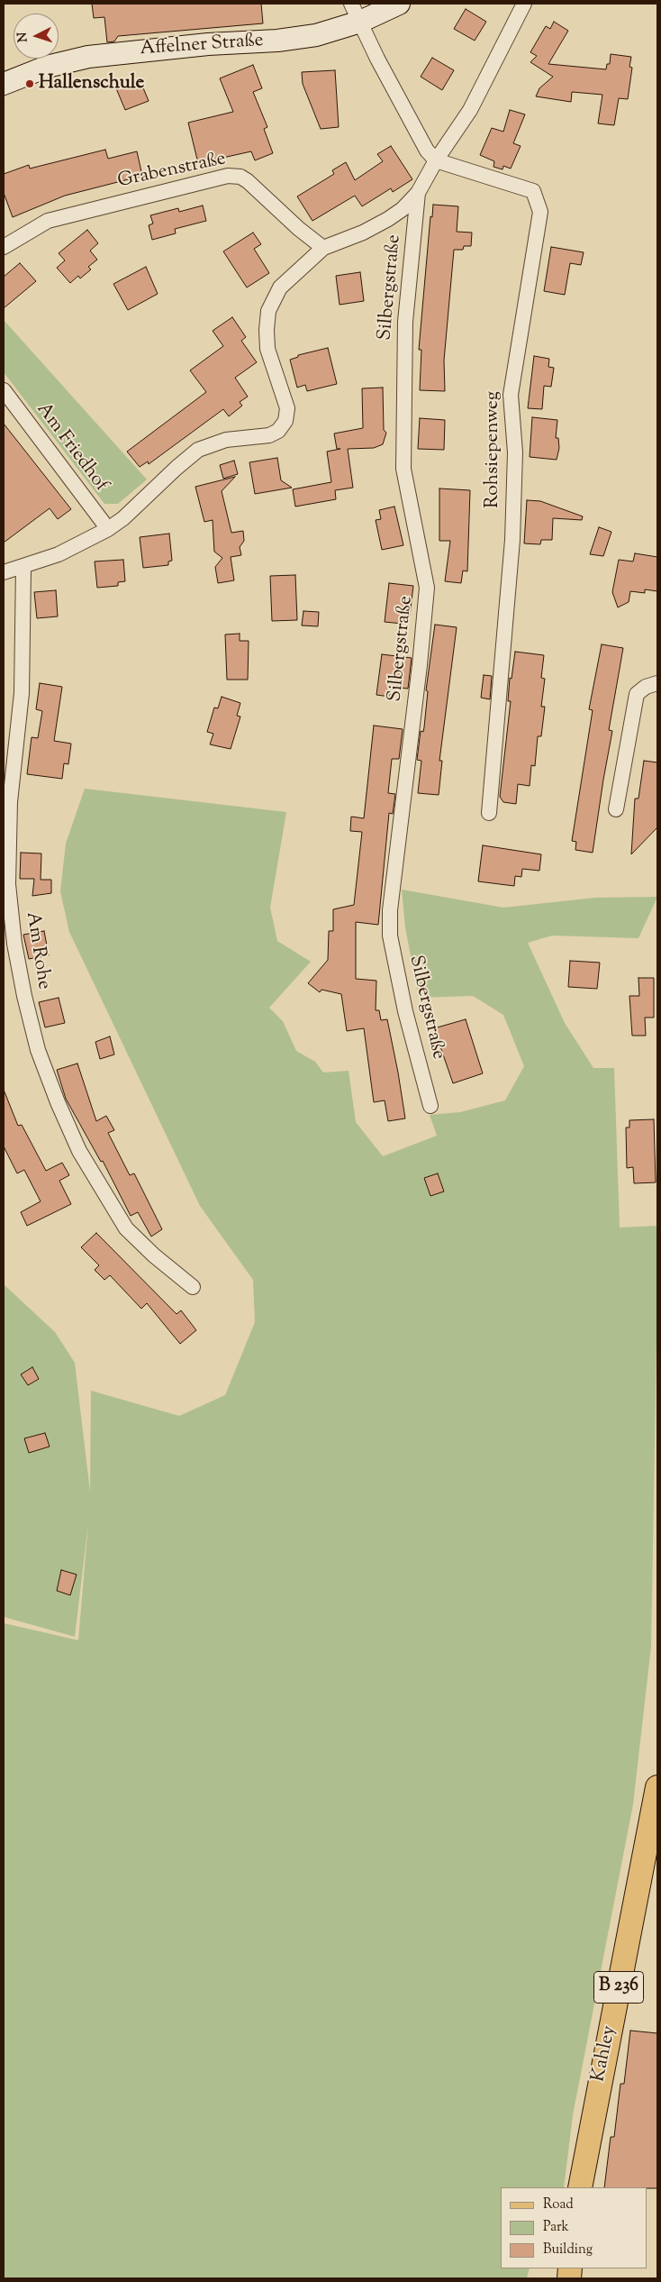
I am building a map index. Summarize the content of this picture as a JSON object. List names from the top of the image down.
{
  "streets": {
    "main road": ["Affelner Straße", "B 236", "Kahley"],
    "street": [
      "Grabenstraße",
      "Silbergstraße",
      "Am Friedhof",
      "Rohsiepenweg",
      "Am Rohe"
    ]
  },
  "places": ["Hallenschule"],
  "legend": ["Road", "Park", "Building"],
  "north": "left"
}
